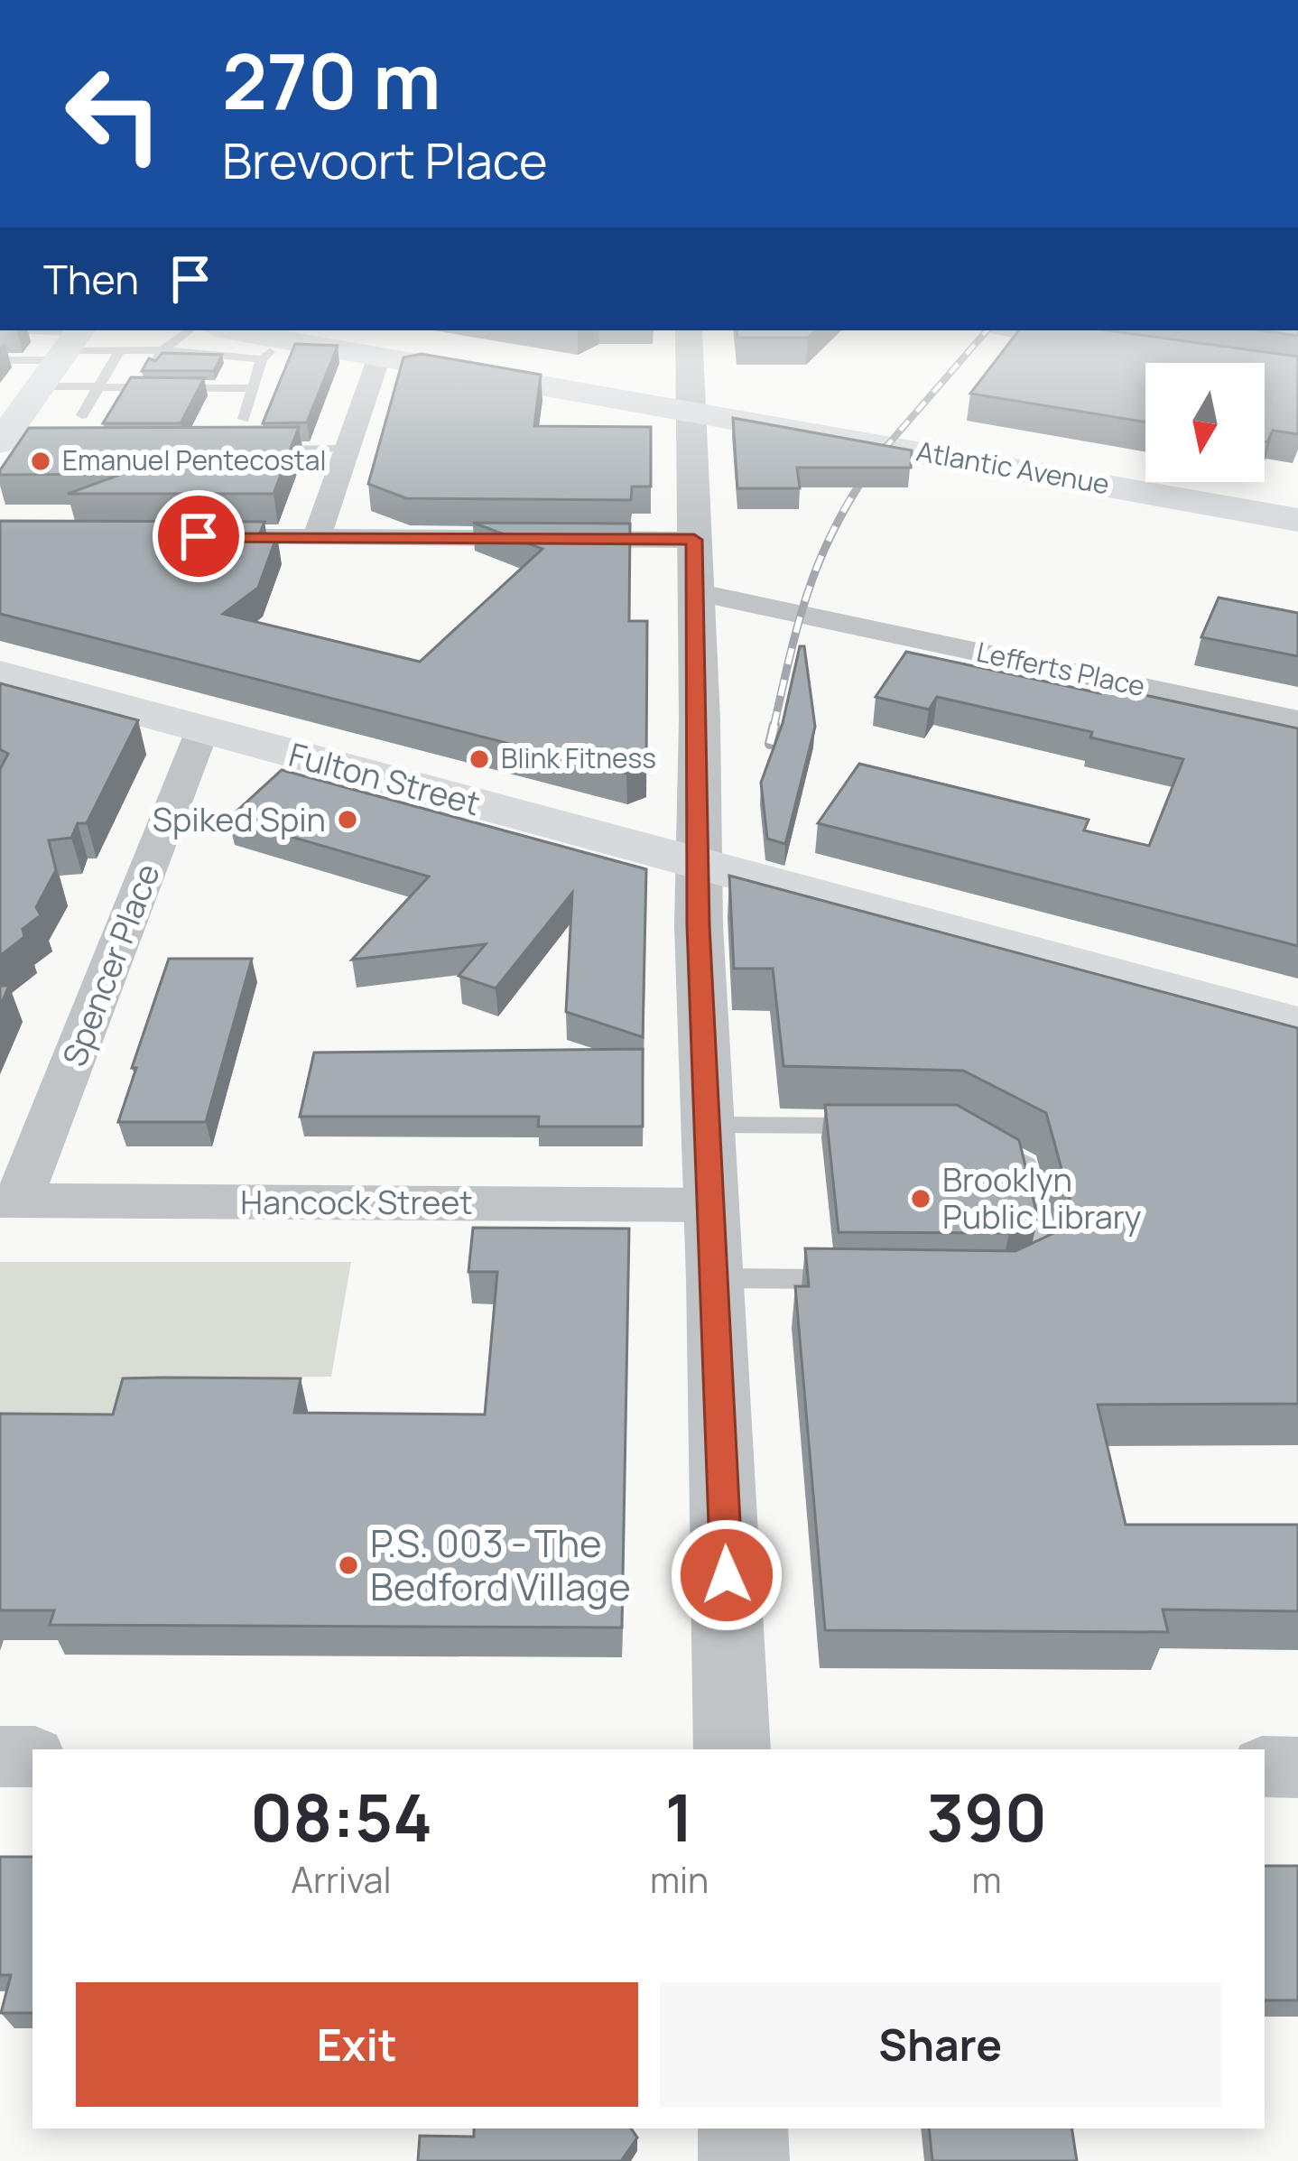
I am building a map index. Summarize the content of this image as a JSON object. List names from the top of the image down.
{
  "streets": {
    "main road": ["Atlantic Avenue", "Fulton Street"],
    "street": ["Lefferts Place", "Spencer Place", "Hancock Street"]
  },
  "crossings": [
    ["Fulton Street", "Spencer Place"],
    ["Spencer Place", "Hancock Street"]
  ],
  "places": [
    "Emanuel Pentecostal",
    "Blink Fitness",
    "Spiked Spin",
    "Brooklyn Public Library",
    "P.S. 003 - The Bedford Village"
  ],
  "north": "bottom",
  "page": {
    "turn": ["270 m", "Brevoort Place"],
    "then": "Then",
    "eta": [
      "08:54",
      "Arrival",
      "1",
      "min",
      "390",
      "m"
    ],
    "buttons": ["Exit", "Share"]
  }
}
